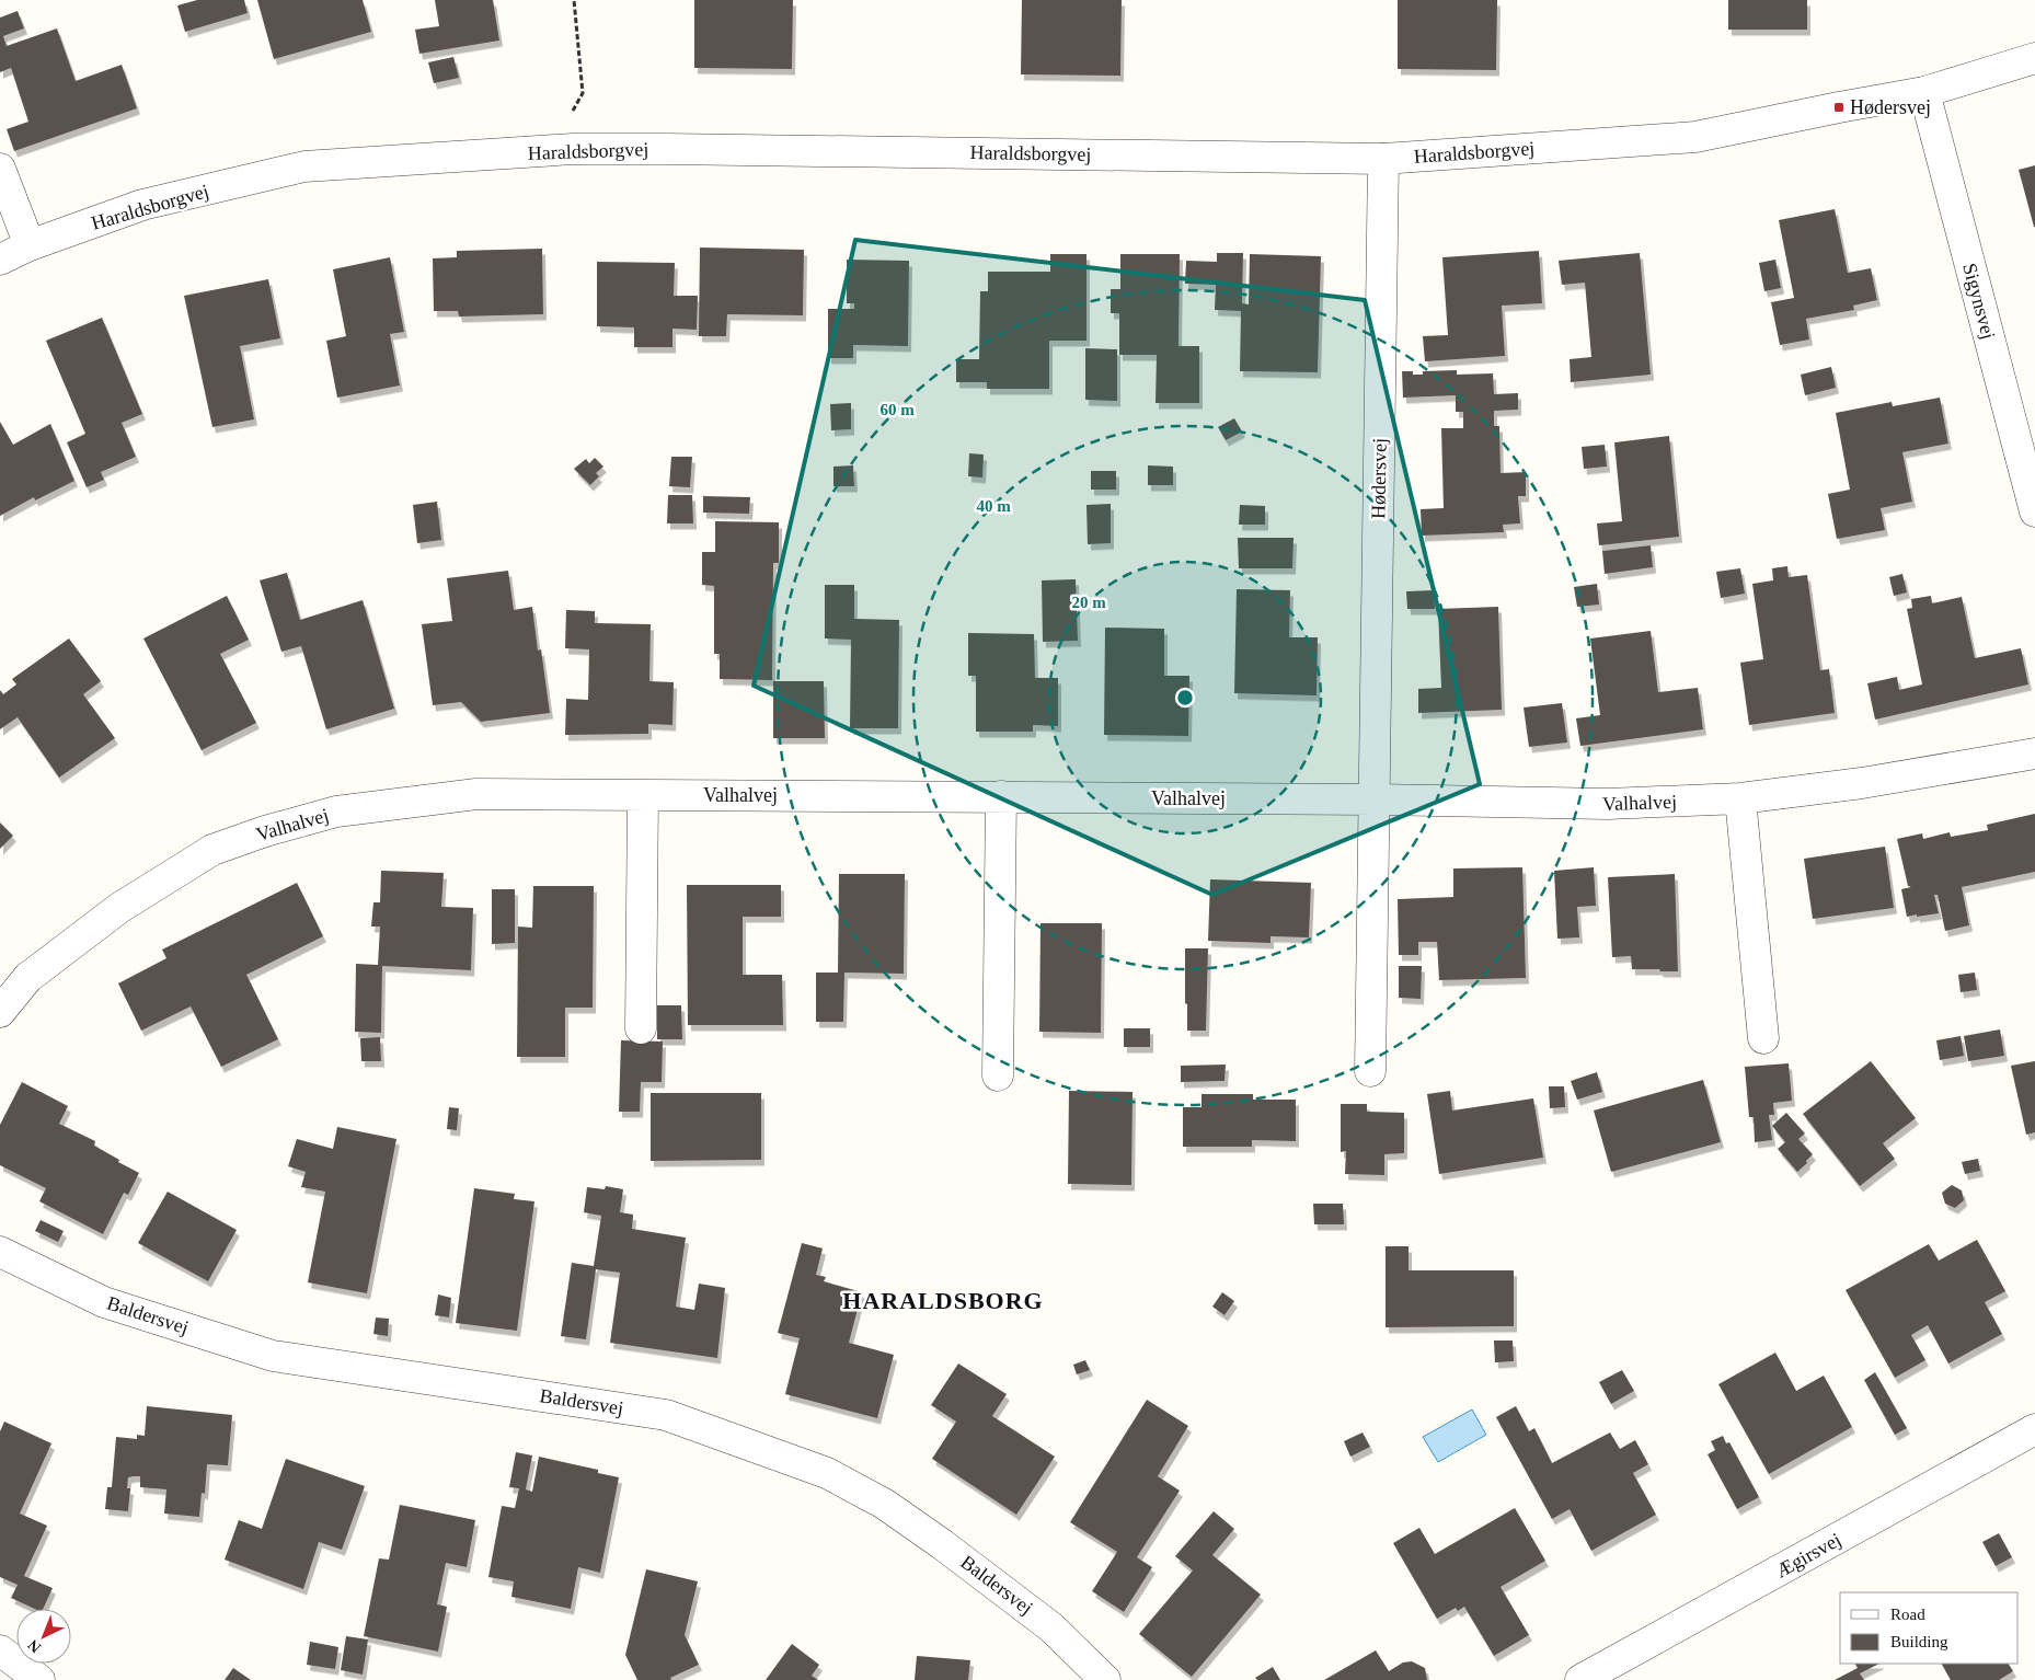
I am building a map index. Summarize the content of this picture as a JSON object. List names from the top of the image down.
{
  "streets": {
    "street": [
      "Haraldsborgvej",
      "Sigynsvej",
      "Hødersvej",
      "Valhalvej",
      "Baldersvej",
      "Ægirsvej"
    ]
  },
  "crossings": [
    ["Haraldsborgvej", "Sigynsvej"],
    ["Haraldsborgvej", "Hødersvej"],
    ["Hødersvej", "Valhalvej"]
  ],
  "districts": ["HARALDSBORG"],
  "places": {
    "transit": ["Hødersvej"]
  },
  "legend": ["Road", "Building"],
  "north": "bottom left",
  "rings": ["60 m", "40 m", "20 m"]
}
